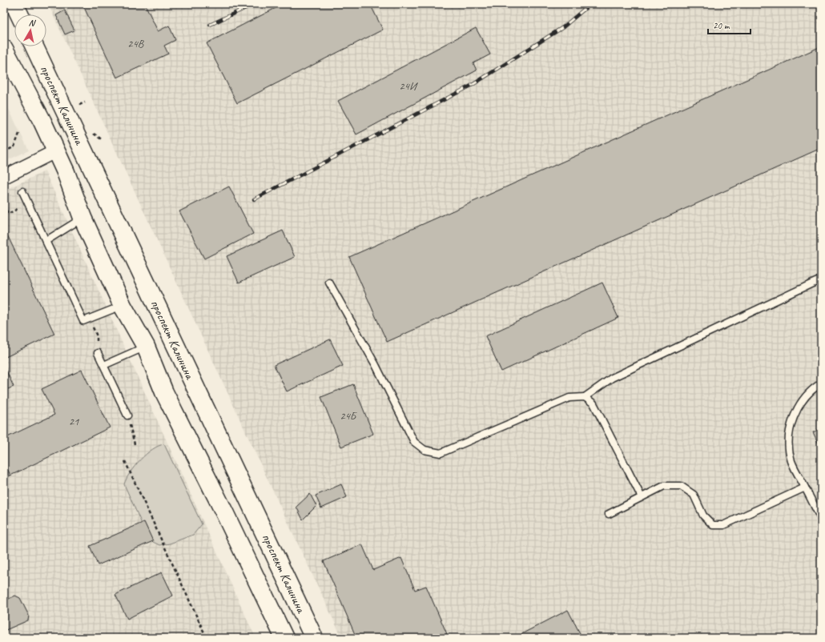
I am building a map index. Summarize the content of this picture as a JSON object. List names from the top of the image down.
{
  "streets": {
    "main road": ["проспект Калинина"]
  },
  "house_numbers": [
    "24В",
    "24И",
    "24Б",
    "21"
  ],
  "scale_bar": "20 m",
  "north": "top"
}
